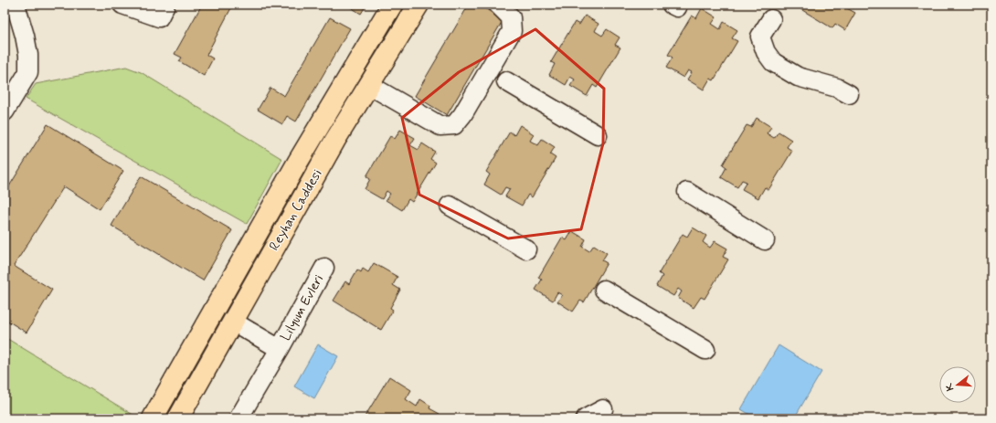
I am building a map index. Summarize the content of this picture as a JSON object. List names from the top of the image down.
{
  "streets": {
    "main road": ["Reyhan Caddesi"],
    "street": ["Lilyum Evleri"]
  },
  "crossings": [
    ["Reyhan Caddesi", "Lilyum Evleri"]
  ],
  "north": "left"
}
